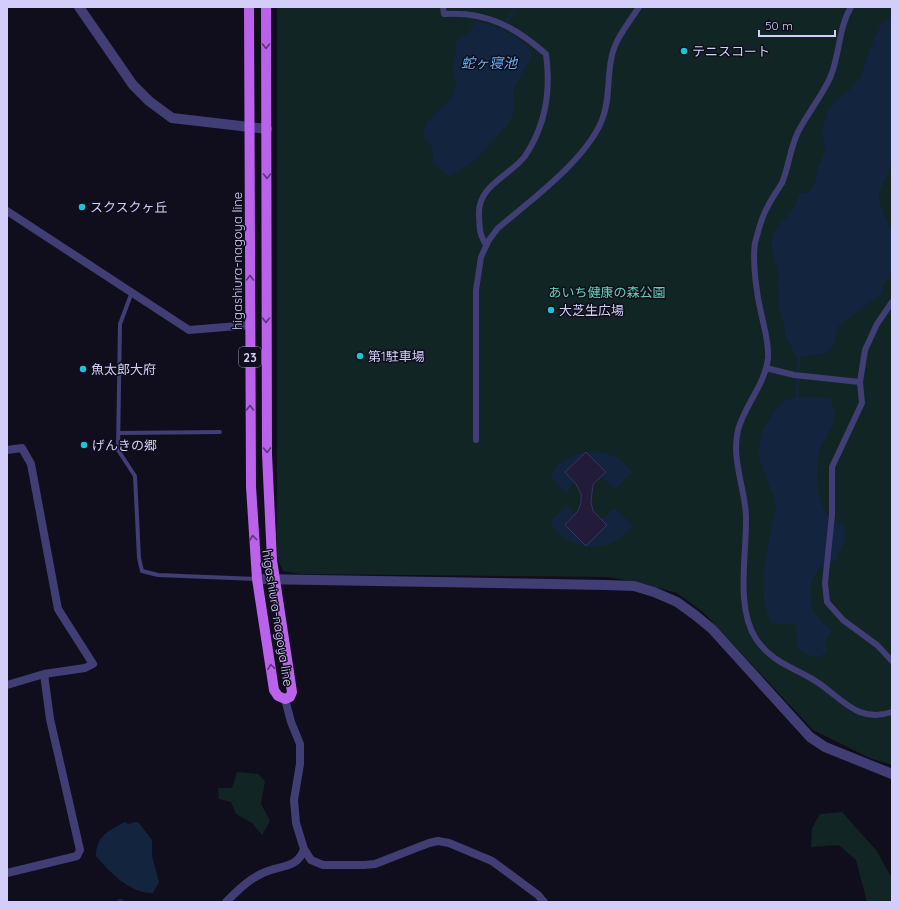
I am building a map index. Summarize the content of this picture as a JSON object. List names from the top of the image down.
{
  "streets": {
    "main road": ["higashiura-nagoya line", "23"]
  },
  "water": ["蛇ヶ寝池"],
  "parks": ["あいち健康の森公園"],
  "places": [
    "テニスコート",
    "スクスクヶ丘",
    "大芝生広場",
    "第1駐車場",
    "魚太郎大府",
    "げんきの郷"
  ],
  "scale_bar": "50 m"
}
